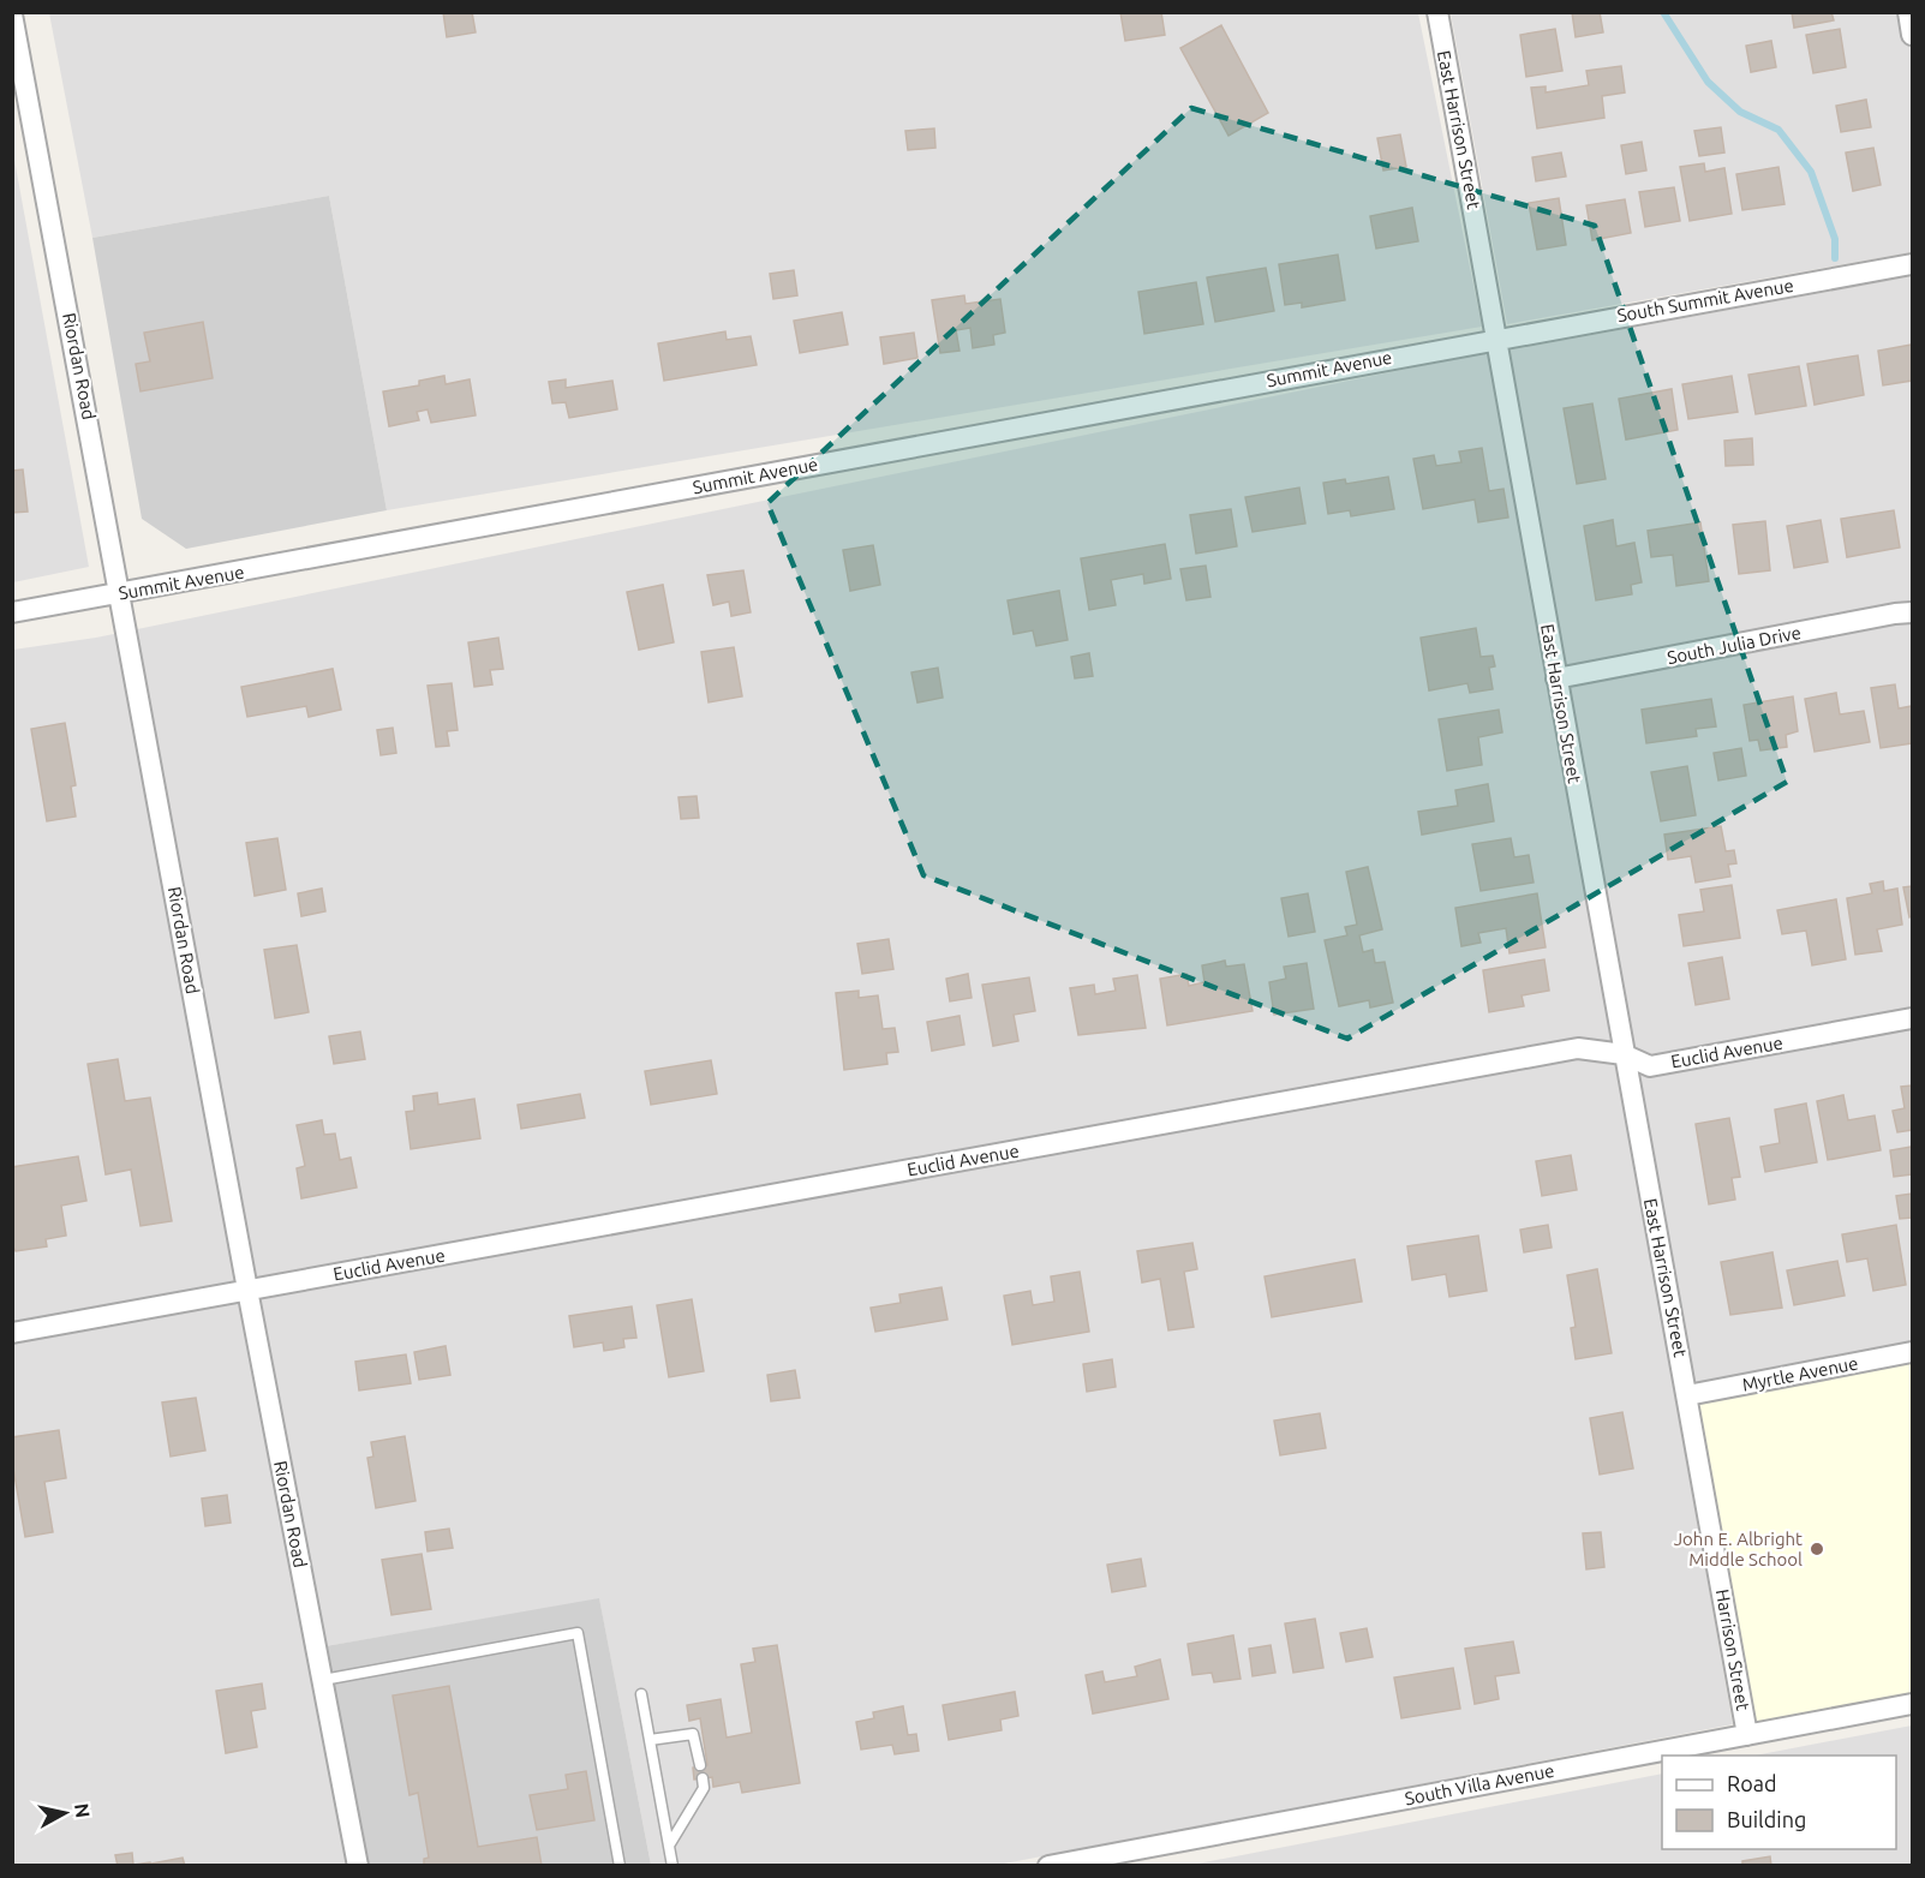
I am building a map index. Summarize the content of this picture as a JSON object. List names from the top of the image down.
{
  "streets": {
    "street": [
      "East Harrison Street",
      "South Summit Avenue",
      "Riordan Road",
      "Summit Avenue",
      "South Julia Drive",
      "Euclid Avenue",
      "Myrtle Avenue",
      "Harrison Street",
      "South Villa Avenue"
    ]
  },
  "crossings": [
    ["East Harrison Street", "South Summit Avenue"],
    ["East Harrison Street", "Summit Avenue"],
    ["East Harrison Street", "South Julia Drive"],
    ["East Harrison Street", "Euclid Avenue"],
    ["East Harrison Street", "Myrtle Avenue"],
    ["East Harrison Street", "Harrison Street"],
    ["South Summit Avenue", "Summit Avenue"],
    ["Riordan Road", "Summit Avenue"],
    ["Riordan Road", "Euclid Avenue"],
    ["Myrtle Avenue", "Harrison Street"],
    ["Harrison Street", "South Villa Avenue"]
  ],
  "places": ["John E. Albright Middle School"],
  "legend": ["Road", "Building"],
  "north": "right"
}
